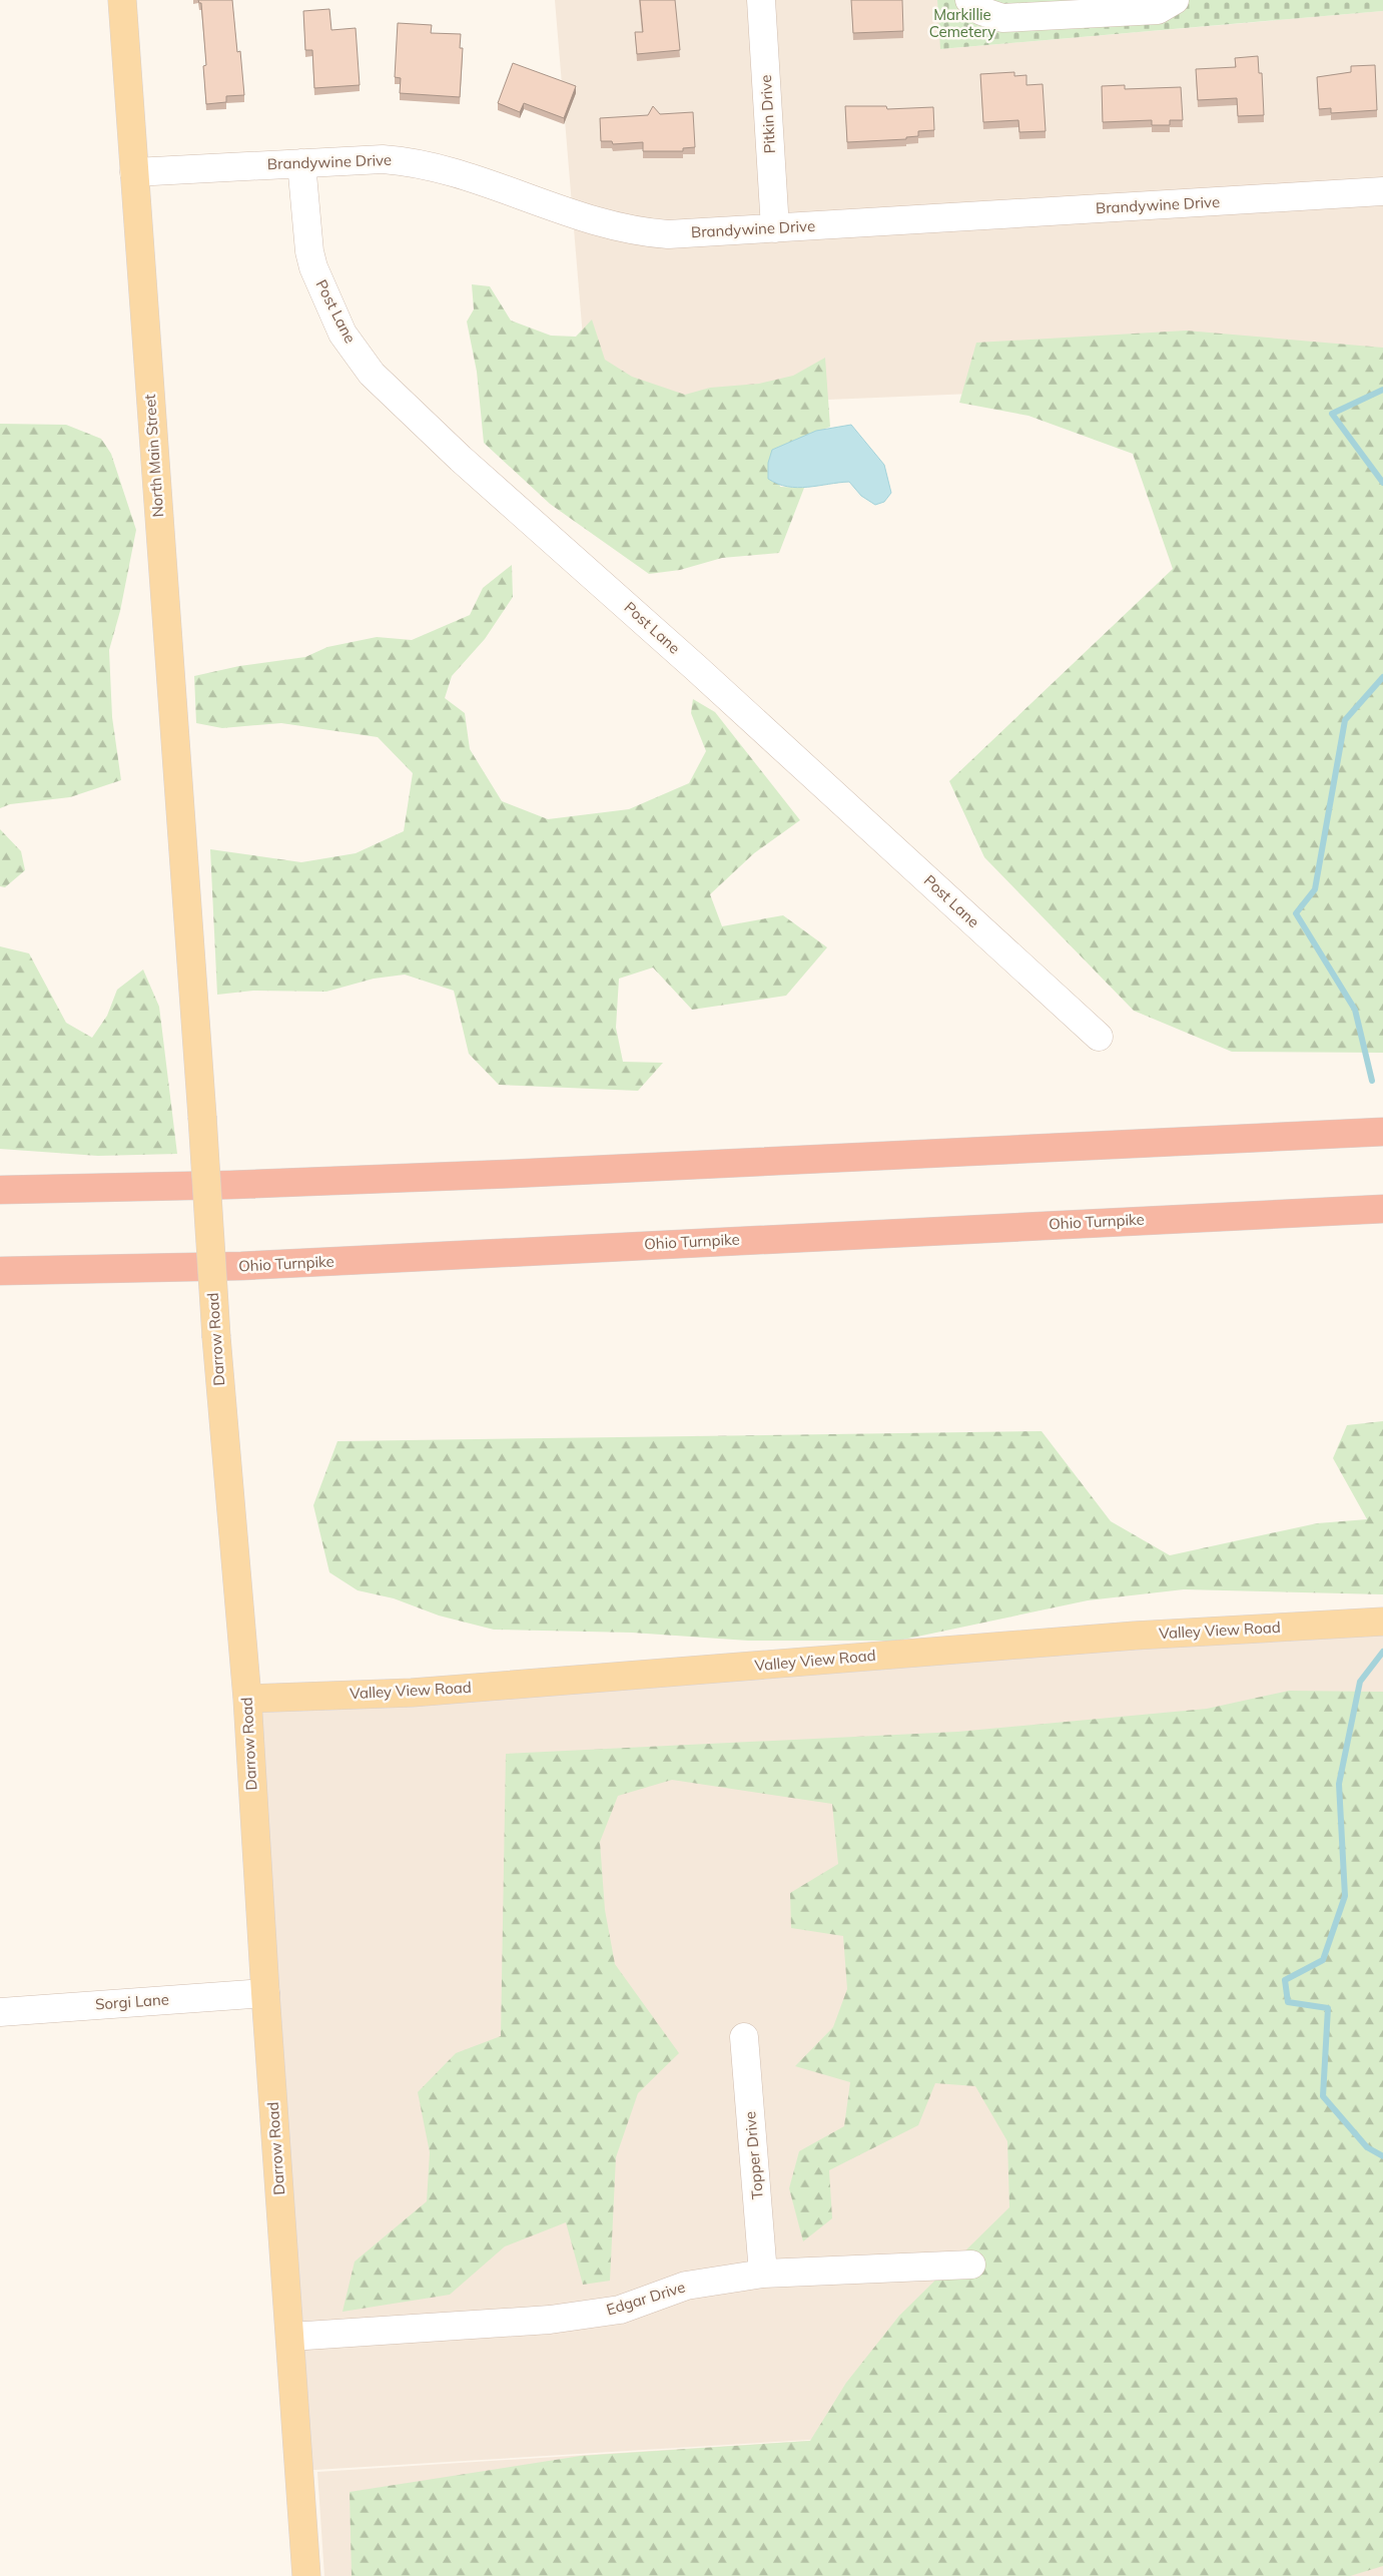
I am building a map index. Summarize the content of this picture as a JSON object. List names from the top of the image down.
{
  "streets": {
    "highway": ["Ohio Turnpike"],
    "main road": ["North Main Street", "Darrow Road", "Valley View Road"],
    "street": [
      "Pitkin Drive",
      "Brandywine Drive",
      "Post Lane",
      "Sorgi Lane",
      "Topper Drive",
      "Edgar Drive"
    ]
  },
  "crossings": [
    ["Pitkin Drive", "Brandywine Drive"],
    ["Brandywine Drive", "Post Lane"],
    ["Brandywine Drive", "North Main Street"],
    ["North Main Street", "Darrow Road"],
    ["Darrow Road", "Valley View Road"],
    ["Darrow Road", "Sorgi Lane"],
    ["Darrow Road", "Edgar Drive"],
    ["Topper Drive", "Edgar Drive"]
  ],
  "parks": ["Markillie Cemetery"]
}
